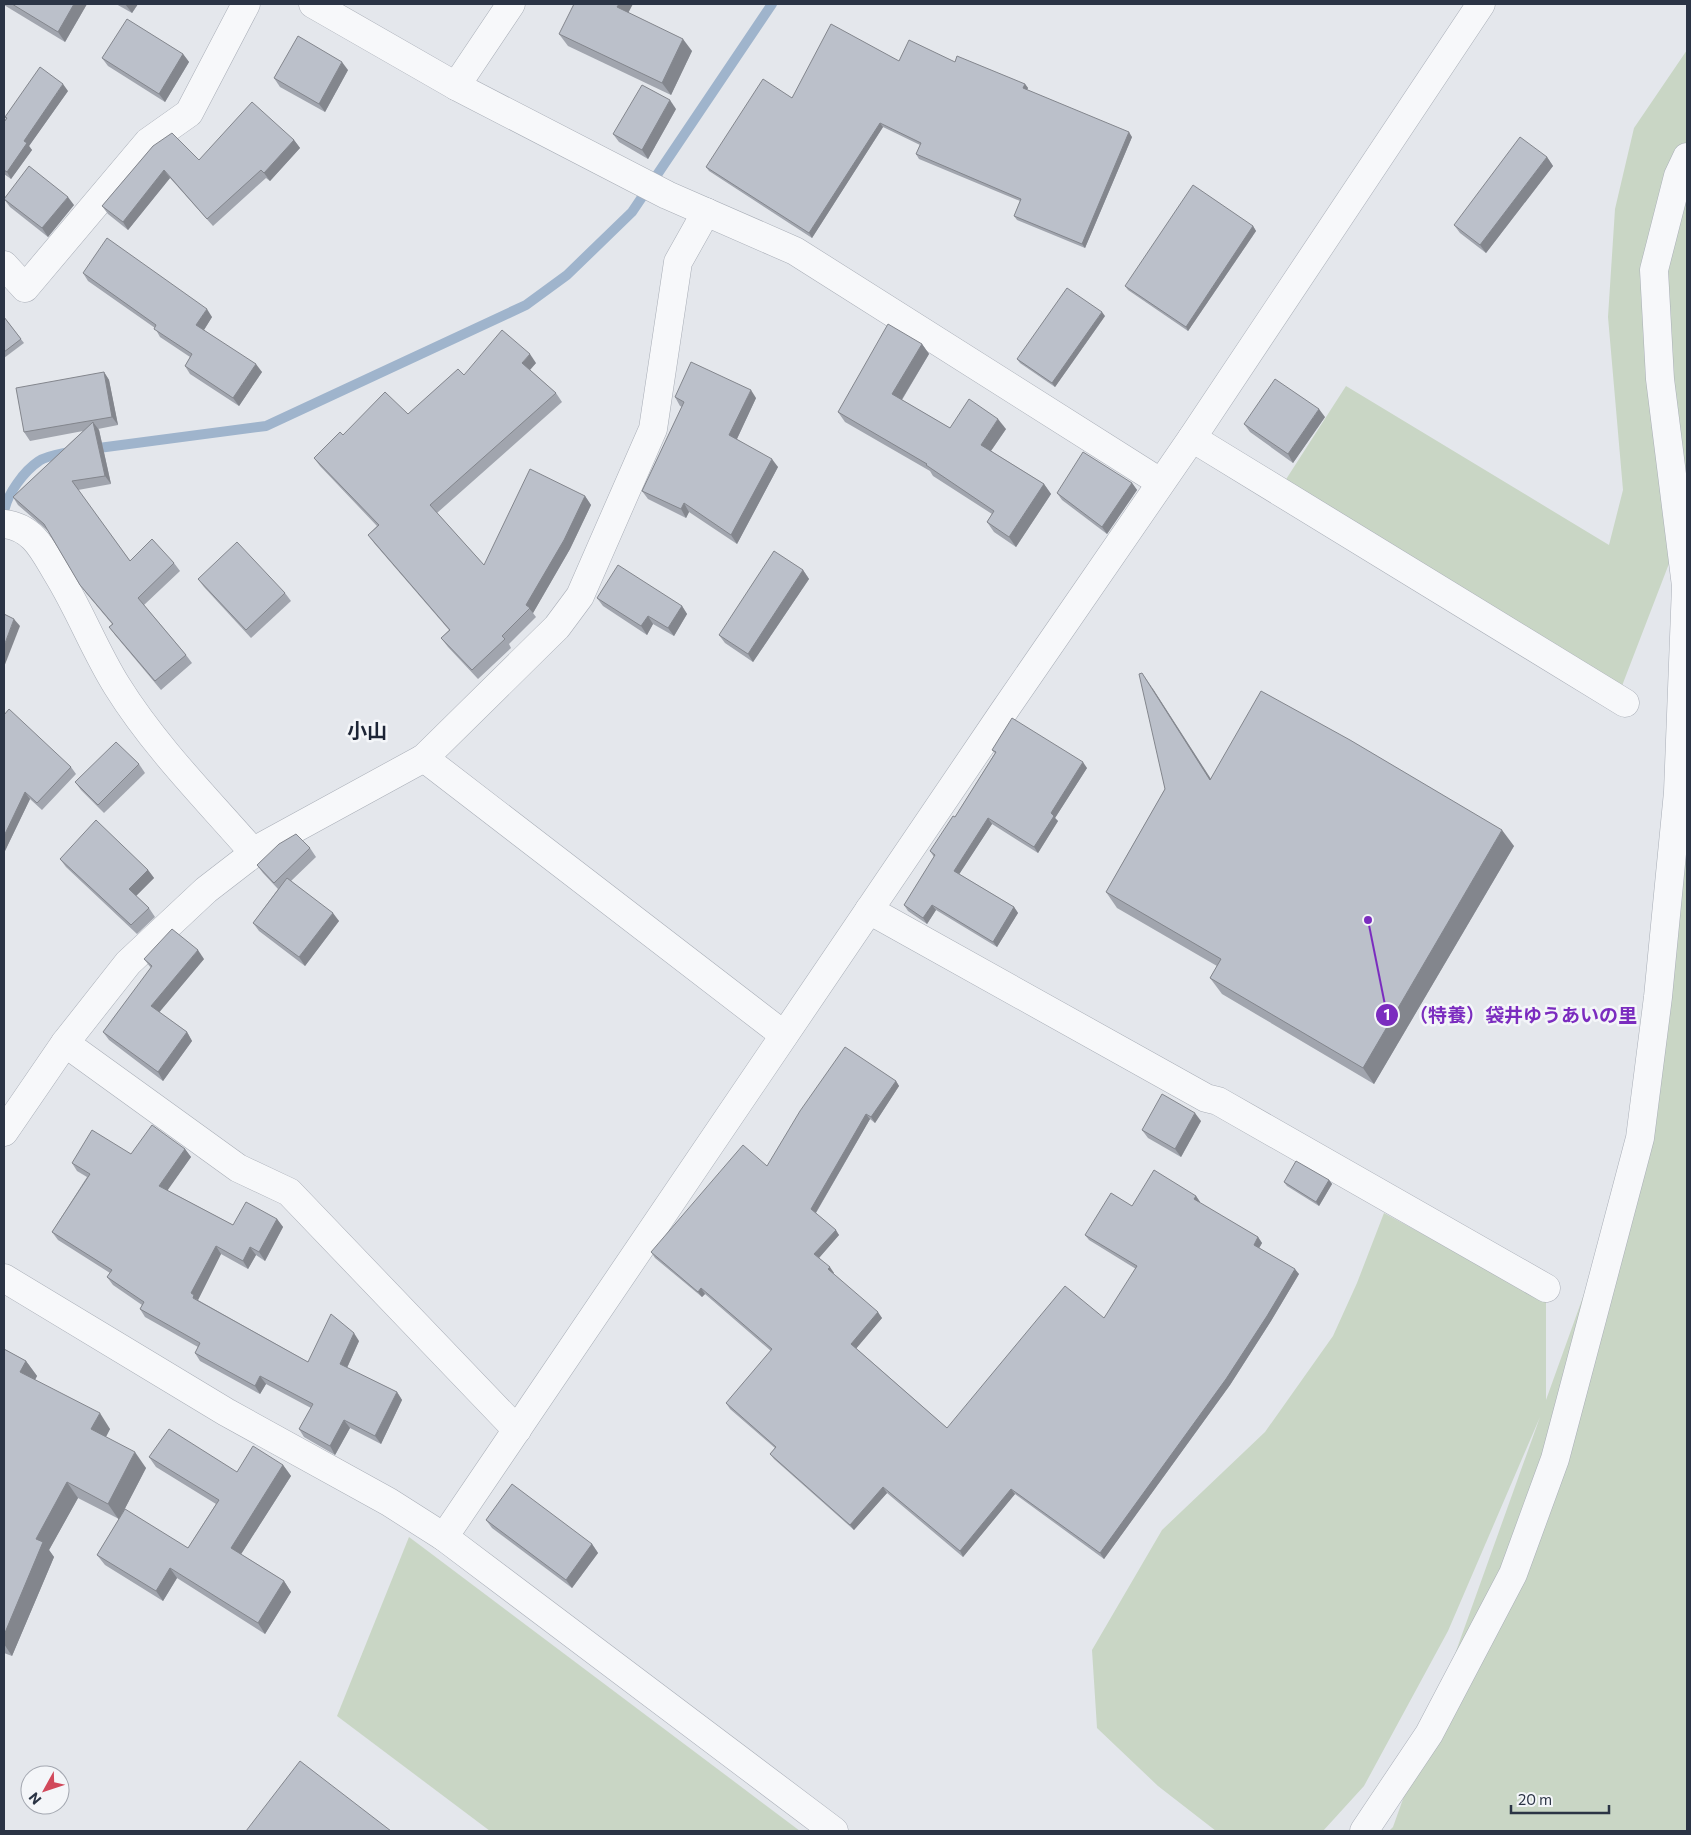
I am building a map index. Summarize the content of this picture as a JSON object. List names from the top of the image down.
{
  "districts": ["小山"],
  "places": ["（特養）袋井ゆうあいの里"],
  "scale_bar": "20 m",
  "north": "bottom left"
}
